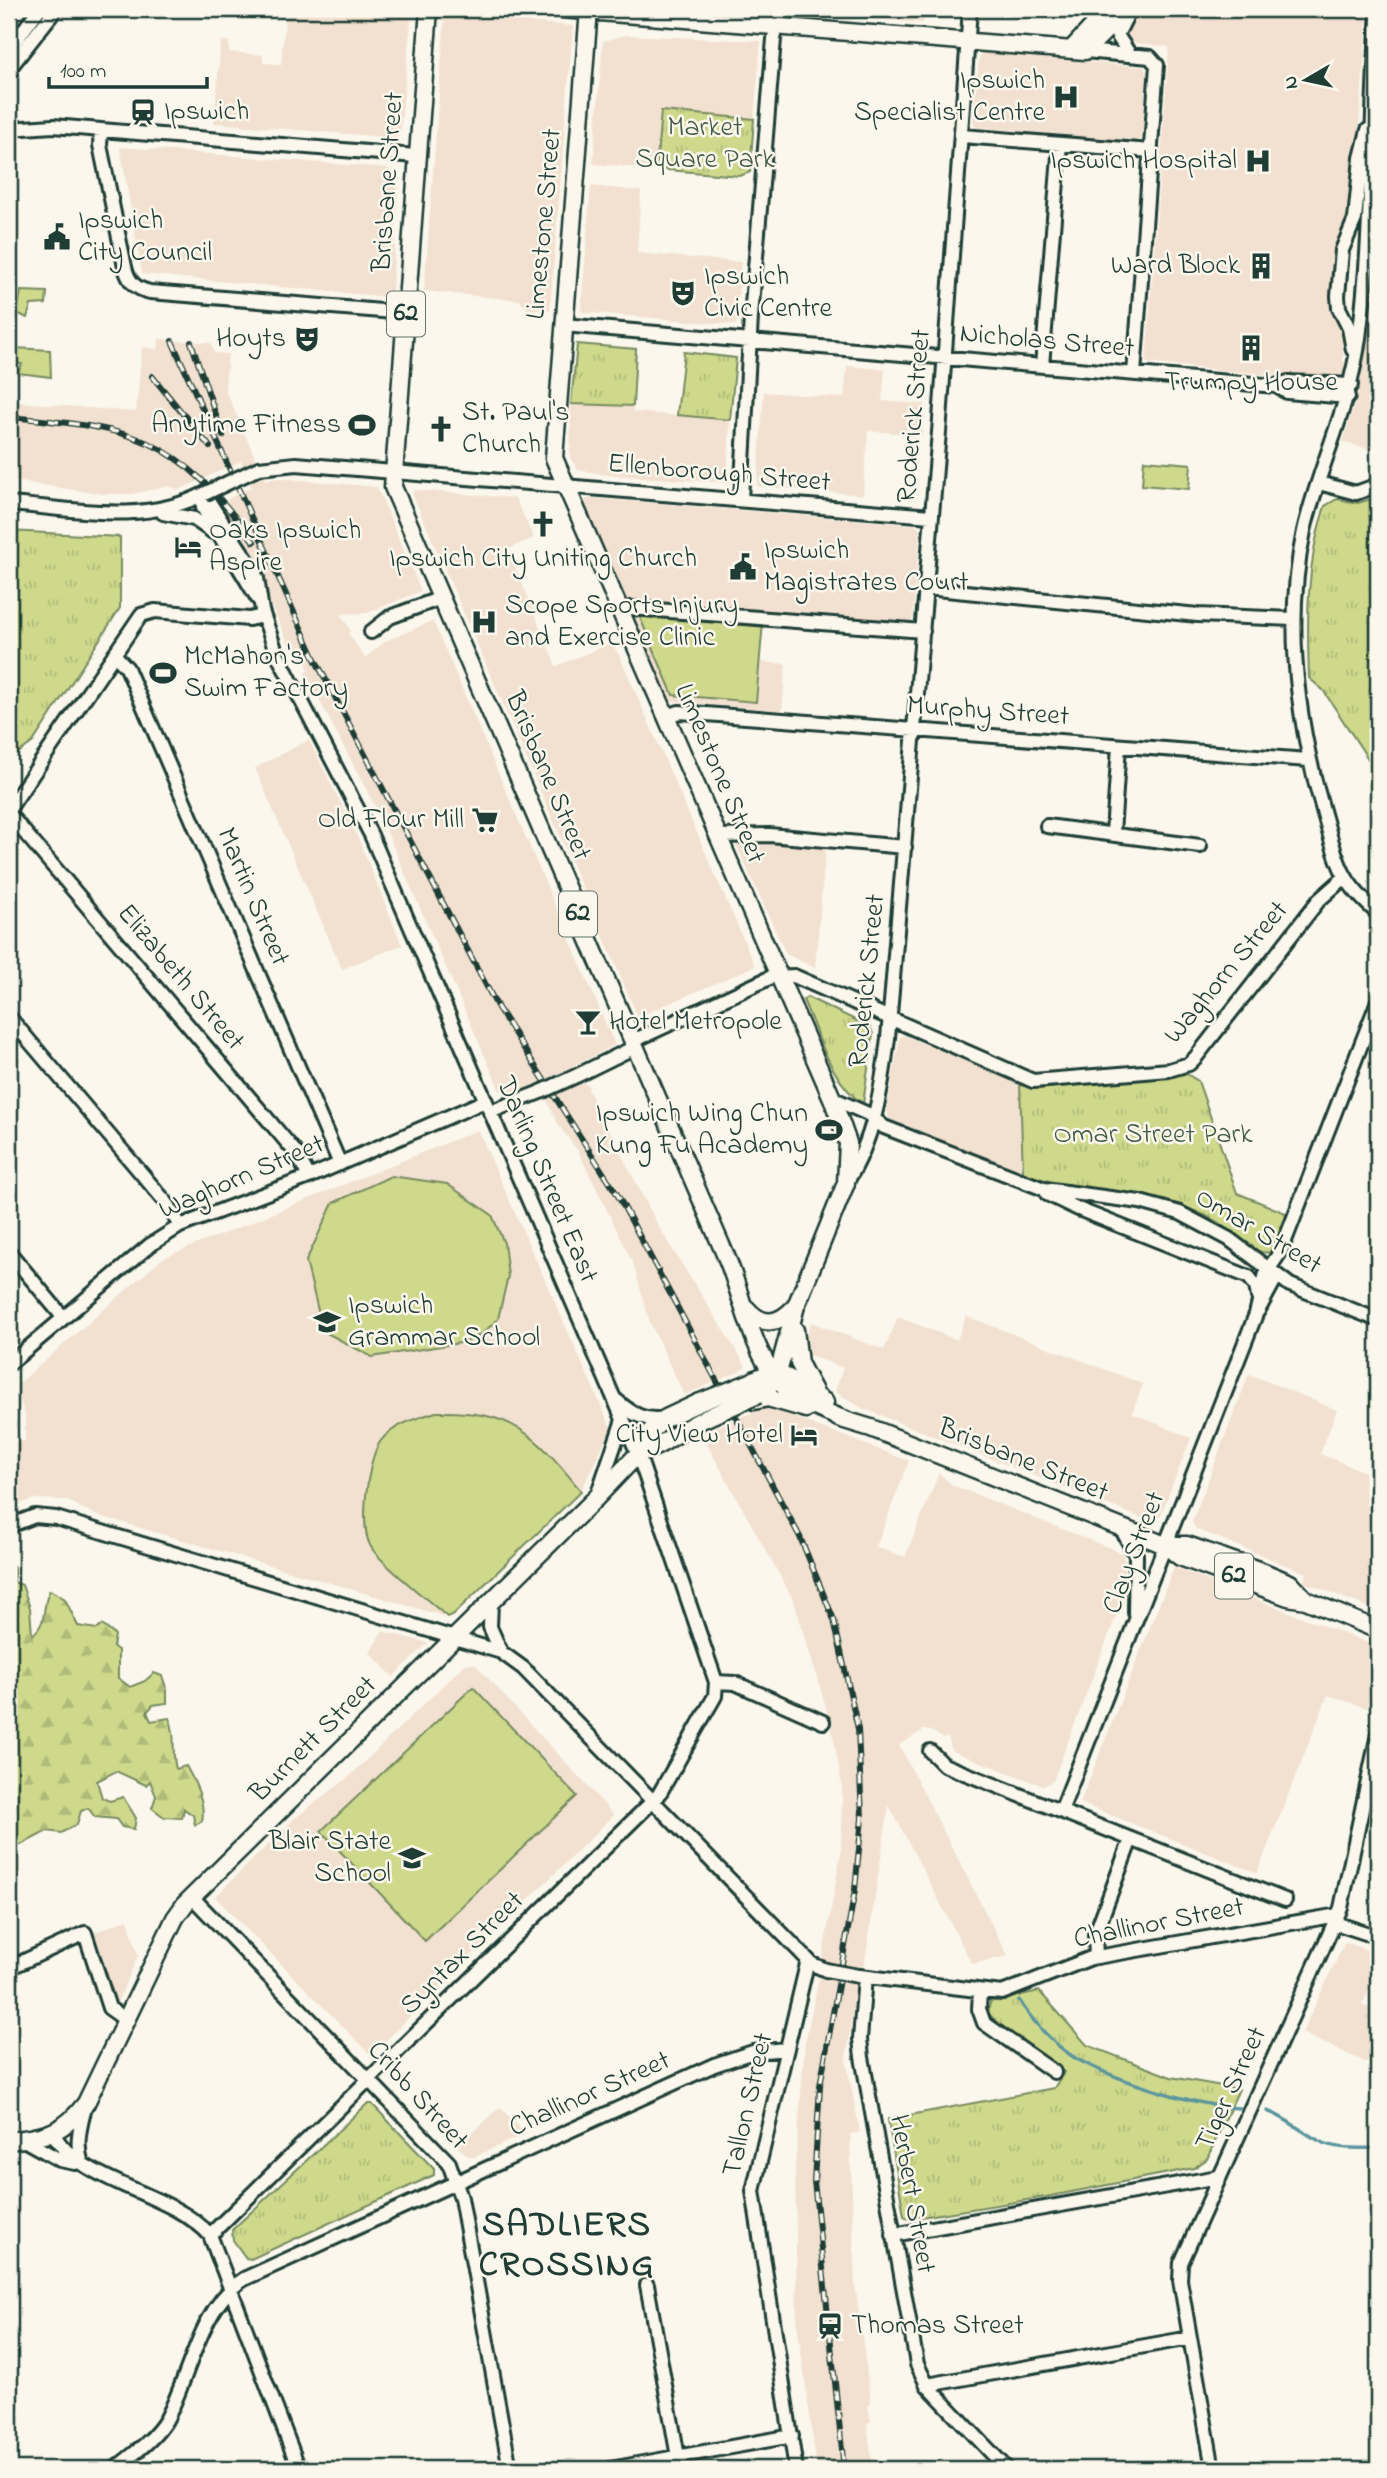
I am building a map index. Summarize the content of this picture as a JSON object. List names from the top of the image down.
{
  "streets": {
    "main road": [
      "Brisbane Street",
      "Limestone Street",
      "62",
      "Burnett Street"
    ],
    "street": [
      "Nicholas Street",
      "Roderick Street",
      "Ellenborough Street",
      "Murphy Street",
      "Martin Street",
      "Waghorn Street",
      "Elizabeth Street",
      "Darling Street East",
      "Omar Street",
      "Clay Street",
      "Challinor Street",
      "Syntax Street",
      "Tiger Street",
      "Cribb Street",
      "Tallon Street",
      "Herbert Street"
    ]
  },
  "crossings": [
    ["Brisbane Street", "Limestone Street"],
    ["Brisbane Street", "62"],
    ["Brisbane Street", "Ellenborough Street"],
    ["Brisbane Street", "Waghorn Street"],
    ["Brisbane Street", "Clay Street"],
    ["Brisbane Street", "Burnett Street"],
    ["Limestone Street", "62"],
    ["Limestone Street", "Nicholas Street"],
    ["Limestone Street", "Roderick Street"],
    ["Limestone Street", "Ellenborough Street"],
    ["Limestone Street", "Murphy Street"],
    ["Limestone Street", "Waghorn Street"],
    ["Limestone Street", "Omar Street"],
    ["Limestone Street", "Burnett Street"],
    ["Nicholas Street", "Roderick Street"],
    ["Roderick Street", "Ellenborough Street"],
    ["Roderick Street", "Murphy Street"],
    ["Roderick Street", "Waghorn Street"],
    ["Roderick Street", "Omar Street"],
    ["Ellenborough Street", "Darling Street East"],
    ["Martin Street", "Waghorn Street"],
    ["Waghorn Street", "Elizabeth Street"],
    ["Waghorn Street", "Darling Street East"],
    ["Darling Street East", "Burnett Street"],
    ["Darling Street East", "Syntax Street"],
    ["Omar Street", "Clay Street"],
    ["Burnett Street", "Cribb Street"],
    ["Challinor Street", "Tiger Street"],
    ["Challinor Street", "Cribb Street"],
    ["Challinor Street", "Tallon Street"],
    ["Challinor Street", "Herbert Street"],
    ["Syntax Street", "Cribb Street"]
  ],
  "districts": ["SADLIERS CROSSING"],
  "parks": ["Market Square Park", "Omar Street Park"],
  "places": {
    "hospital": ["Ipswich Specialist Centre", "Ipswich Hospital", "Scope Sports Injury and Exercise Clinic"],
    "station": ["Ipswich", "Thomas Street"],
    "public building": ["Ipswich City Council", "Ipswich Magistrates Court"],
    "building": ["Ward Block", "Trumpy House"],
    "theatre": ["Ipswich Civic Centre", "Hoyts"],
    "sports": ["Anytime Fitness", "McMahon's Swim Factory", "Ipswich Wing Chun Kung Fu Academy"],
    "church": ["St. Paul's Church", "Ipswich City Uniting Church"],
    "hotel": ["Oaks Ipswich Aspire", "City View Hotel"],
    "supermarket": ["Old Flour Mill"],
    "bar": ["Hotel Metropole"],
    "school or university": ["Ipswich Grammar School", "Blair State School"]
  },
  "scale_bar": "100 m",
  "north": "left"
}
